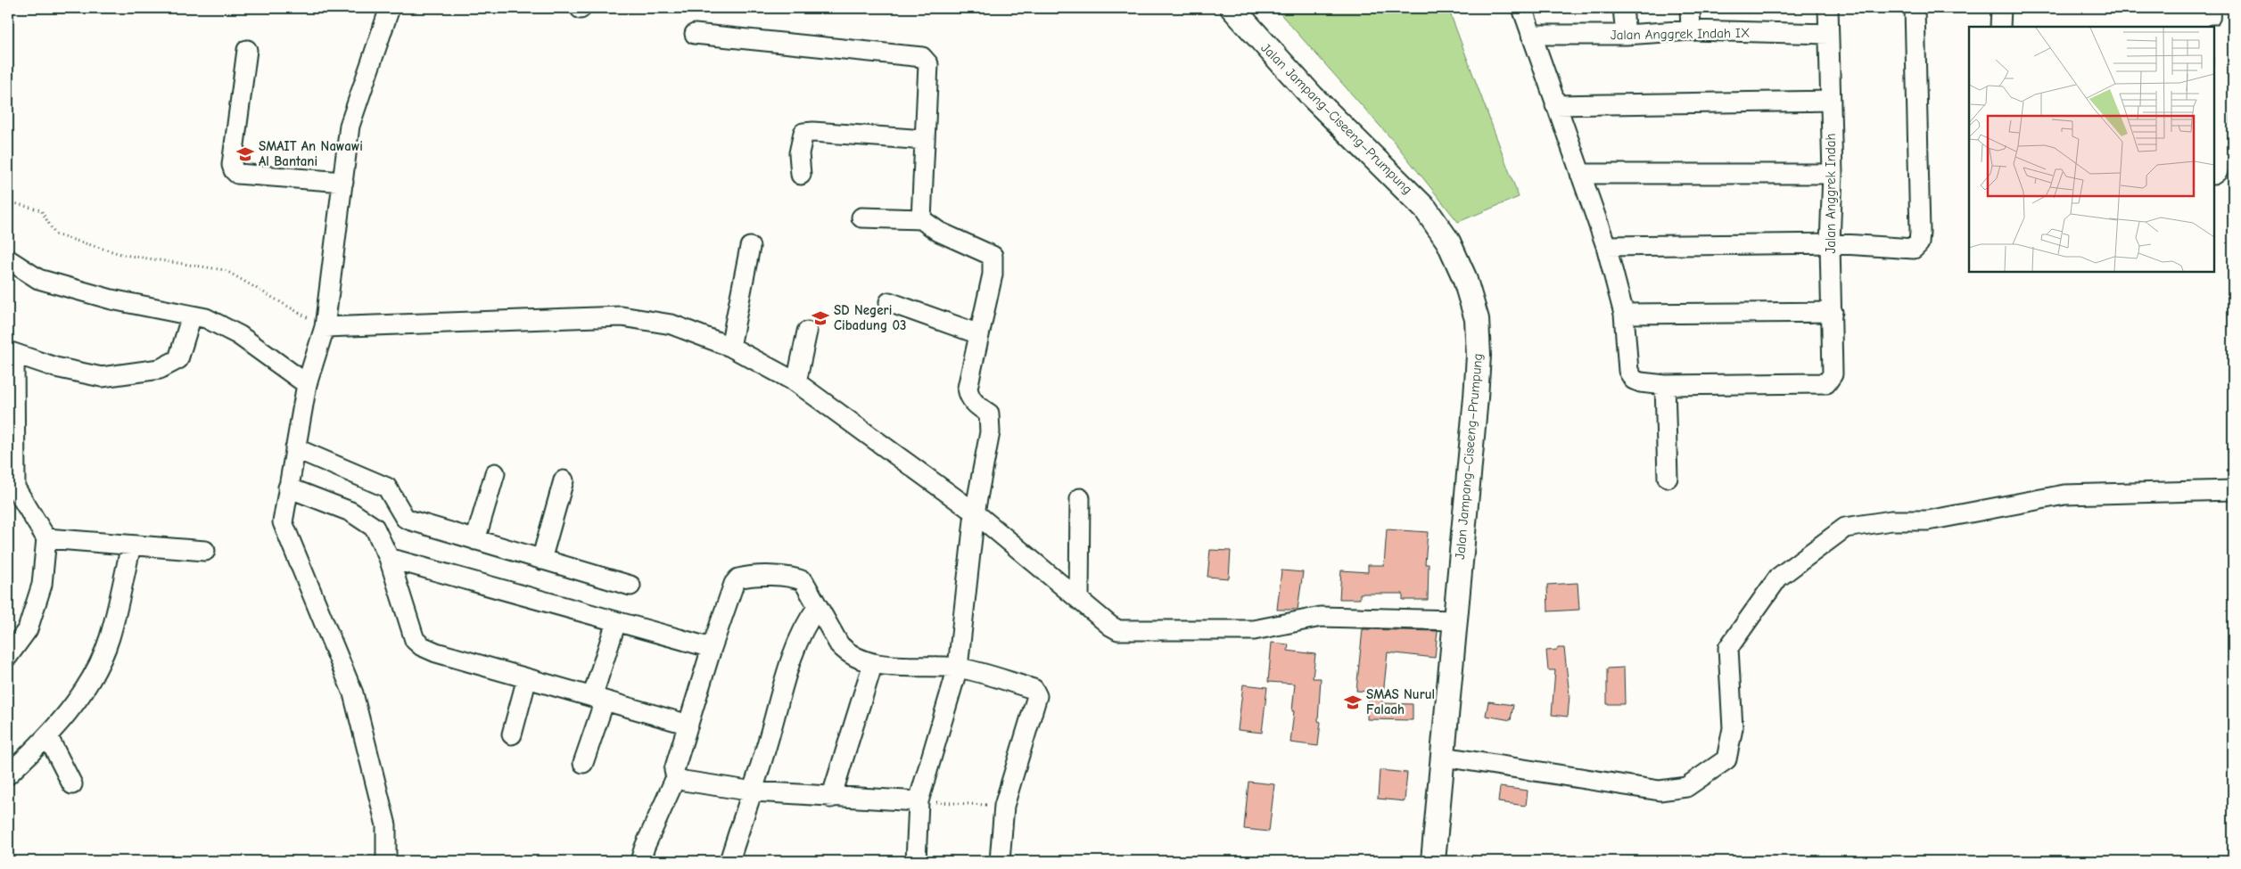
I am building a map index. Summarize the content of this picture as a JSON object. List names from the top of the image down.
{
  "streets": {
    "main road": ["Jalan Jampang–Ciseeng–Prumpung"],
    "street": ["Jalan Anggrek Indah IX", "Jalan Anggrek Indah"]
  },
  "crossings": [
    ["Jalan Anggrek Indah IX", "Jalan Anggrek Indah"]
  ],
  "places": {
    "school or university": ["SMAIT An Nawawi Al Bantani", "SD Negeri Cibadung 03", "SMAS Nurul Falaah"]
  }
}
